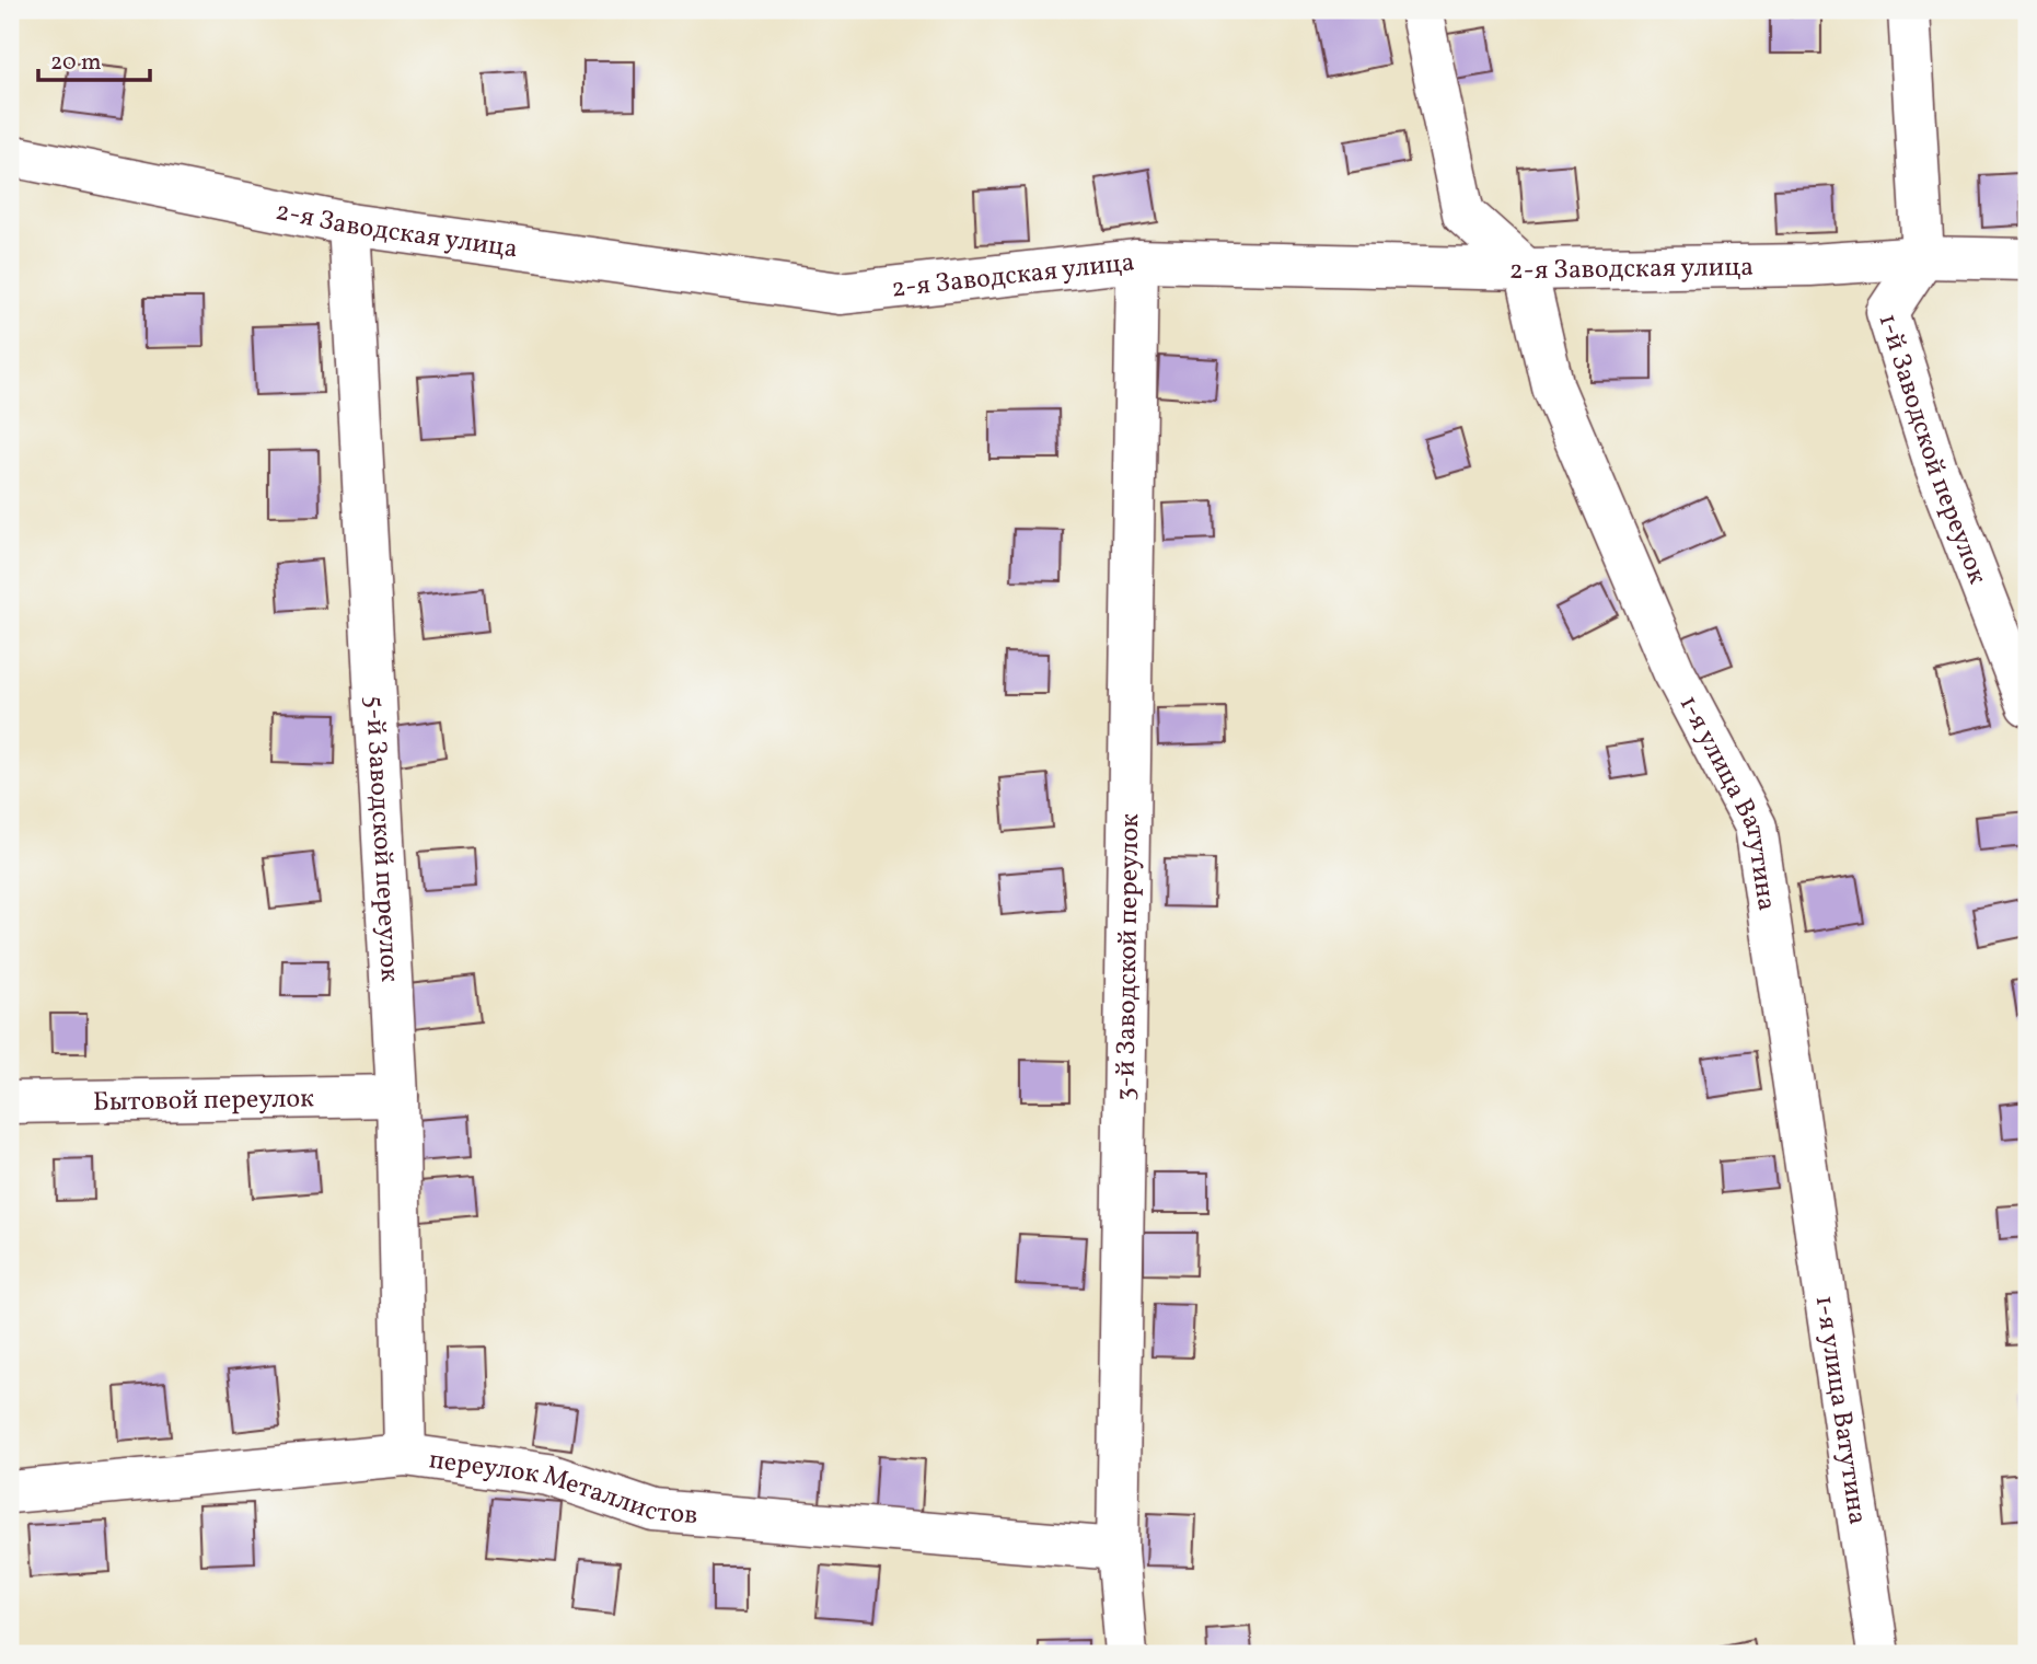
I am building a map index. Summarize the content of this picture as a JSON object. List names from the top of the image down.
{
  "streets": {
    "street": [
      "2-я Заводская улица",
      "1-й Заводской переулок",
      "1-я улица Ватутина",
      "5-й Заводской переулок",
      "3-й Заводской переулок",
      "Бытовой переулок",
      "переулок Металлистов"
    ]
  },
  "crossings": [
    ["2-я Заводская улица", "1-й Заводской переулок"],
    ["2-я Заводская улица", "1-я улица Ватутина"],
    ["2-я Заводская улица", "5-й Заводской переулок"],
    ["2-я Заводская улица", "3-й Заводской переулок"],
    ["5-й Заводской переулок", "Бытовой переулок"],
    ["5-й Заводской переулок", "переулок Металлистов"],
    ["3-й Заводской переулок", "переулок Металлистов"]
  ],
  "scale_bar": "20 m"
}
